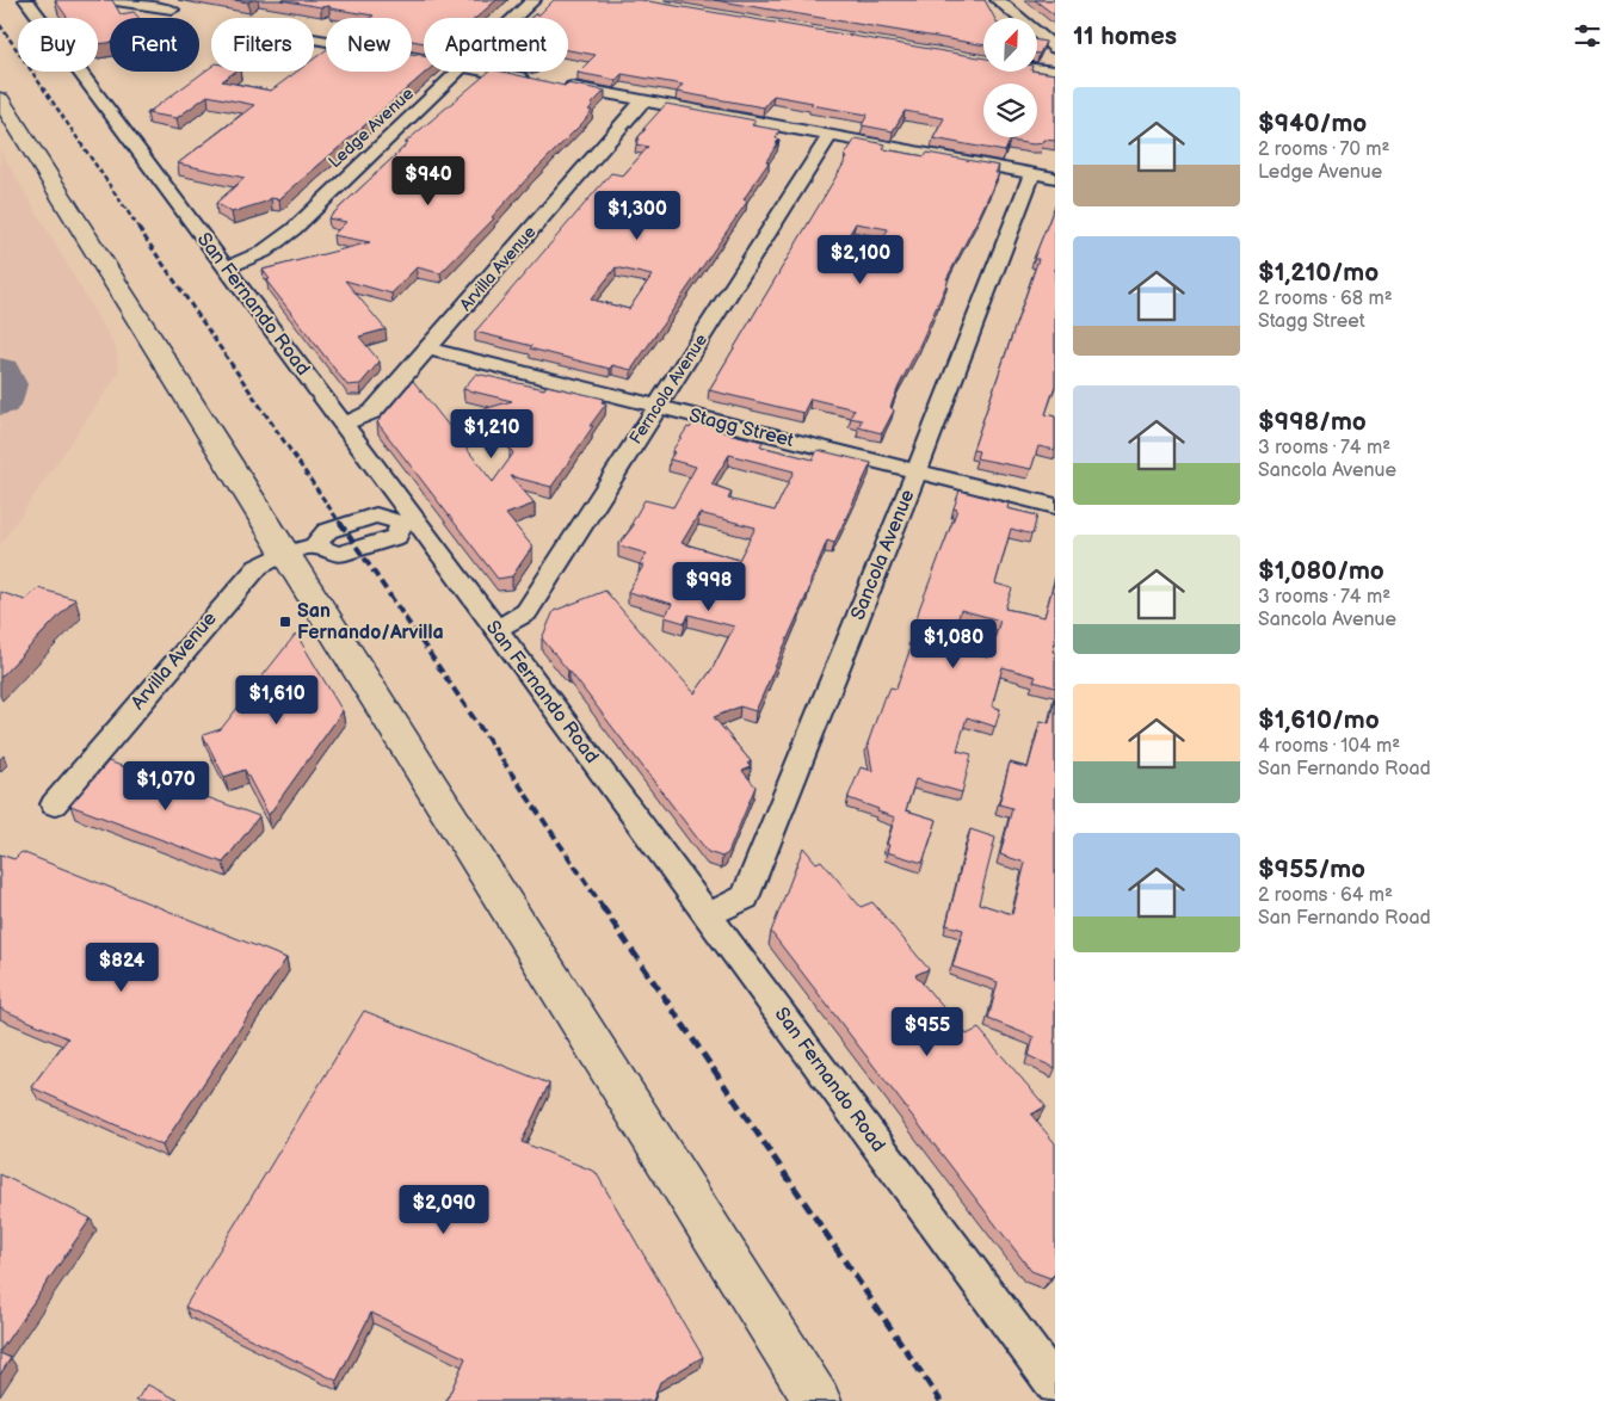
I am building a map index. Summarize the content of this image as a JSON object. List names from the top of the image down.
{
  "streets": {
    "street": [
      "Ledge Avenue",
      "Arvilla Avenue",
      "San Fernando Road",
      "Ferncola Avenue",
      "Stagg Street",
      "Sancola Avenue"
    ]
  },
  "crossings": [
    ["Ledge Avenue", "San Fernando Road"],
    ["Arvilla Avenue", "San Fernando Road"],
    ["Arvilla Avenue", "Stagg Street"],
    ["San Fernando Road", "Ferncola Avenue"],
    ["San Fernando Road", "Sancola Avenue"],
    ["Ferncola Avenue", "Stagg Street"],
    ["Stagg Street", "Sancola Avenue"]
  ],
  "places": {
    "transit": ["San Fernando/Arvilla"]
  },
  "north": "top right",
  "page": {
    "heading": "11 homes",
    "chip": [
      "Buy",
      "Rent",
      "Filters",
      "New",
      "Apartment"
    ],
    "list": [
      {
        "name": "$940/mo",
        "note": "2 rooms · 70 m² · Ledge Avenue"
      },
      {
        "name": "$1,210/mo",
        "note": "2 rooms · 68 m² · Stagg Street"
      },
      {
        "name": "$998/mo",
        "note": "3 rooms · 74 m² · Sancola Avenue"
      },
      {
        "name": "$1,080/mo",
        "note": "3 rooms · 74 m² · Sancola Avenue"
      },
      {
        "name": "$1,610/mo",
        "note": "4 rooms · 104 m² · San Fernando Road"
      },
      {
        "name": "$955/mo",
        "note": "2 rooms · 64 m² · San Fernando Road"
      }
    ],
    "price": [
      "$940",
      "$1,300",
      "$2,100",
      "$1,210",
      "$998",
      "$1,080",
      "$1,610",
      "$1,070",
      "$824",
      "$955",
      "$2,090"
    ]
  }
}
